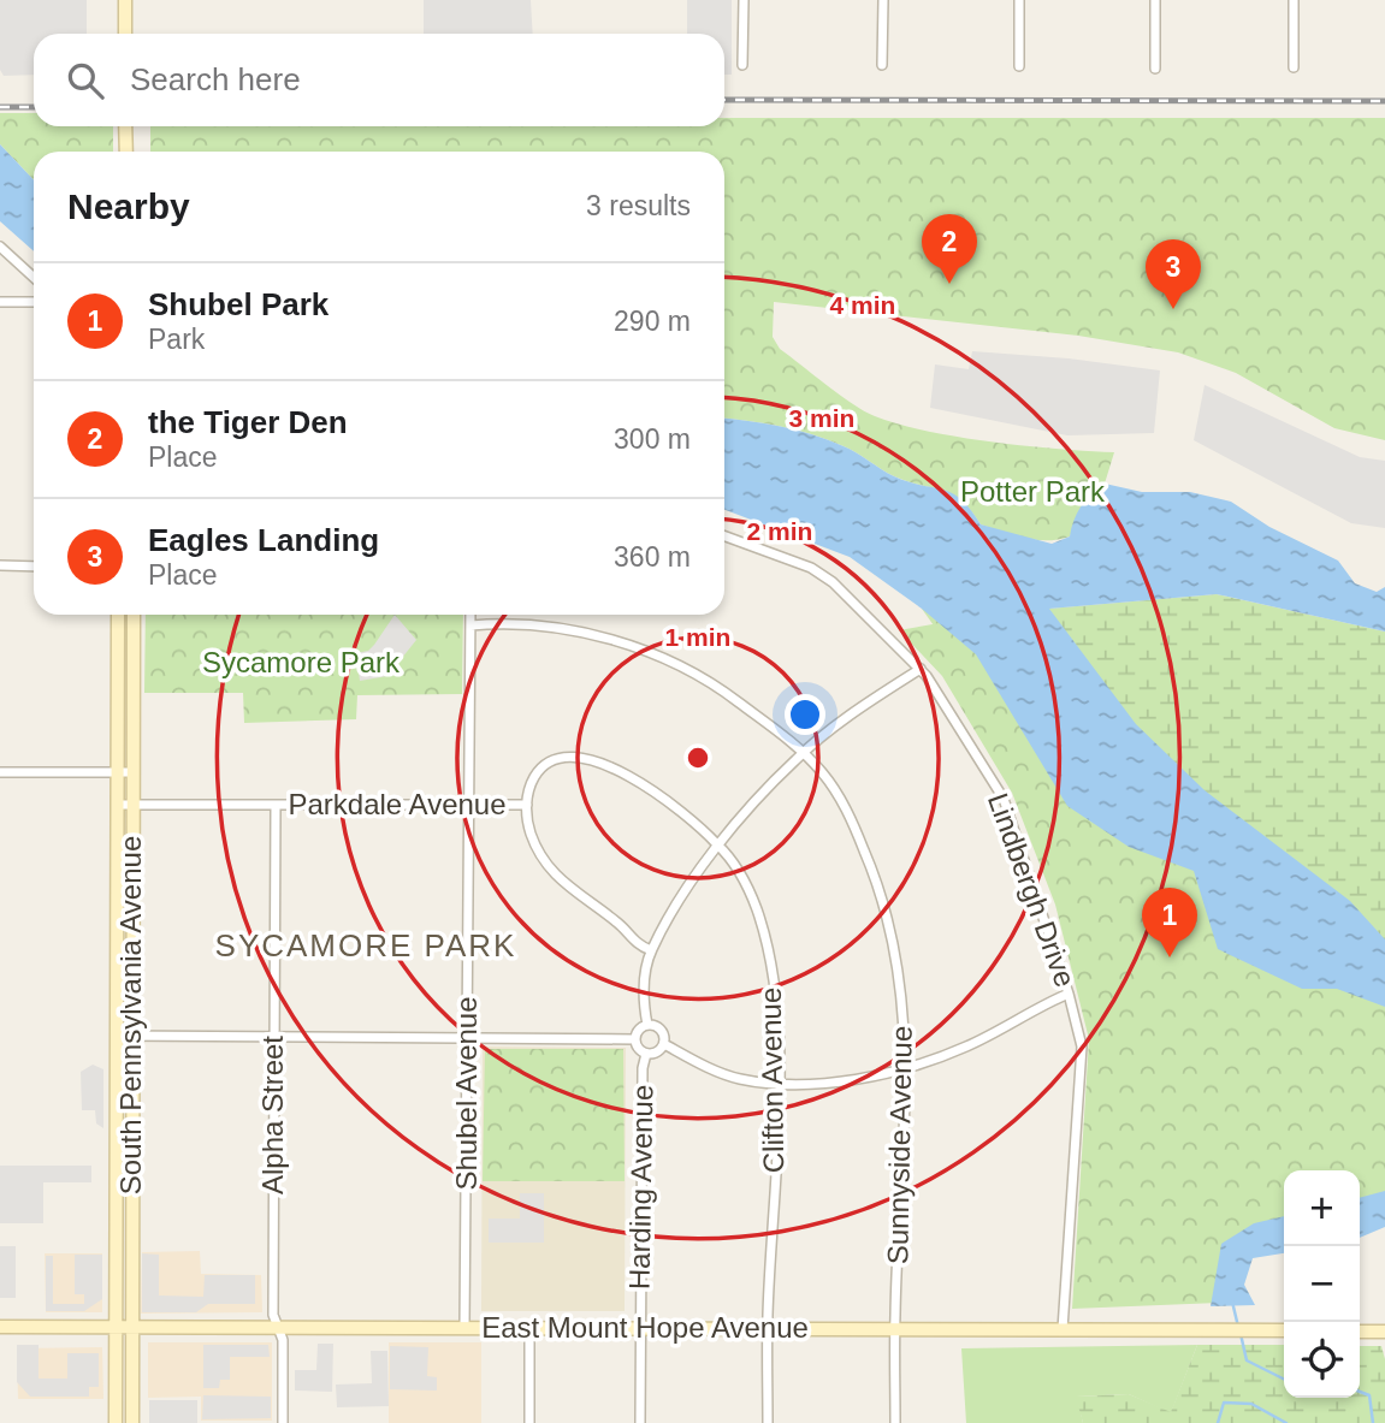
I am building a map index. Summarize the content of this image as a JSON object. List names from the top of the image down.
{
  "streets": {
    "main road": ["South Pennsylvania Avenue", "East Mount Hope Avenue"],
    "street": [
      "Parkdale Avenue",
      "Lindbergh Drive",
      "Clifton Avenue",
      "Shubel Avenue",
      "Alpha Street",
      "Sunnyside Avenue",
      "Harding Avenue"
    ]
  },
  "crossings": [
    ["Parkdale Avenue", "South Pennsylvania Avenue"],
    ["Parkdale Avenue", "Clifton Avenue"],
    ["Parkdale Avenue", "Shubel Avenue"],
    ["Parkdale Avenue", "Alpha Street"],
    ["Lindbergh Drive", "East Mount Hope Avenue"],
    ["South Pennsylvania Avenue", "East Mount Hope Avenue"],
    ["Clifton Avenue", "East Mount Hope Avenue"],
    ["Shubel Avenue", "Sunnyside Avenue"],
    ["Shubel Avenue", "East Mount Hope Avenue"],
    ["Alpha Street", "East Mount Hope Avenue"],
    ["Sunnyside Avenue", "East Mount Hope Avenue"],
    ["Harding Avenue", "East Mount Hope Avenue"]
  ],
  "districts": ["SYCAMORE PARK"],
  "parks": ["Potter Park", "Sycamore Park"],
  "page": {
    "search": "Search here",
    "heading": ["Nearby", "3 results"],
    "pins": ["2", "3", "1"],
    "list": [
      {
        "mark": "1",
        "name": "Shubel Park",
        "note": "Park",
        "value": "290 m"
      },
      {
        "mark": "2",
        "name": "the Tiger Den",
        "note": "Place",
        "value": "300 m"
      },
      {
        "mark": "3",
        "name": "Eagles Landing",
        "note": "Place",
        "value": "360 m"
      }
    ],
    "map_buttons": ["+", "−"]
  },
  "rings": [
    "4 min",
    "3 min",
    "2 min",
    "1 min"
  ]
}
